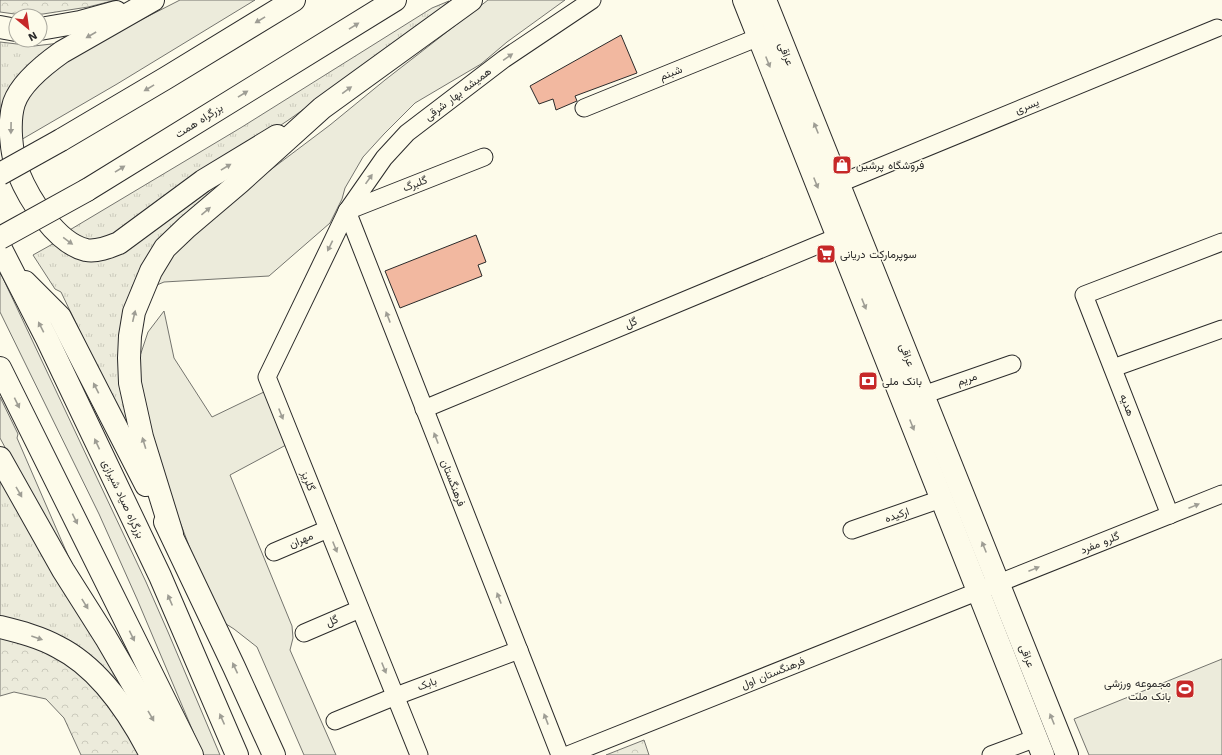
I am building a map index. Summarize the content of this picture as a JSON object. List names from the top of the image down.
{
  "streets": {
    "main road": ["عراقی", "بزرگراه همت", "بزرگراه صیاد شیرازی"],
    "street": [
      "شبنم",
      "همیشه بهار شرقی",
      "یسری",
      "گلبرگ",
      "گل",
      "مریم",
      "هدیه",
      "گلریز",
      "فرهنگستان",
      "ارکیده",
      "مهران",
      "گلرو مفرد",
      "فرهنگستان اول",
      "بابک"
    ]
  },
  "crossings": [
    ["عراقی", "شبنم"],
    ["عراقی", "یسری"],
    ["عراقی", "گل"],
    ["عراقی", "مریم"],
    ["عراقی", "ارکیده"],
    ["عراقی", "گلرو مفرد"],
    ["عراقی", "فرهنگستان اول"],
    ["همیشه بهار شرقی", "گلبرگ"],
    ["همیشه بهار شرقی", "گلریز"],
    ["همیشه بهار شرقی", "فرهنگستان"],
    ["گلبرگ", "گلریز"],
    ["گلبرگ", "فرهنگستان"],
    ["گل", "گلریز"],
    ["گل", "فرهنگستان"],
    ["هدیه", "گلرو مفرد"],
    ["گلریز", "فرهنگستان"],
    ["گلریز", "مهران"],
    ["گلریز", "بابک"],
    ["فرهنگستان", "بابک"],
    ["گلرو مفرد", "فرهنگستان اول"]
  ],
  "one_way": [
    "همیشه بهار شرقی",
    "گلریز",
    "فرهنگستان",
    "گلرو مفرد"
  ],
  "places": {
    "shop": ["فروشگاه پرشین"],
    "supermarket": ["سوپرمارکت دریانی"],
    "bank": ["بانک ملی"],
    "sports": ["مجموعه ورزشی بانک ملت"]
  },
  "north": "bottom right"
}
